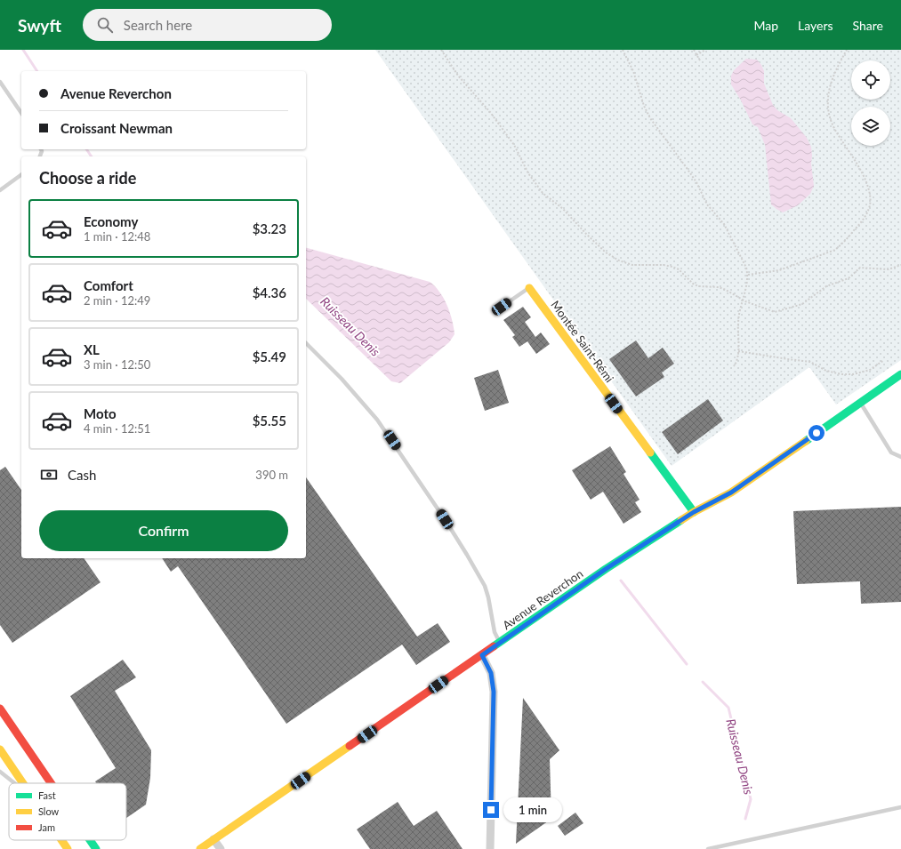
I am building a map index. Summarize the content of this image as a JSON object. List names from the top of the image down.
{
  "streets": {
    "street": ["Montée Saint-Rémi", "Avenue Reverchon"]
  },
  "crossings": [
    ["Montée Saint-Rémi", "Avenue Reverchon"]
  ],
  "water": ["Ruisseau Denis"],
  "legend": ["Fast", "Slow", "Jam"],
  "page": {
    "header": "Swyft",
    "search": "Search here",
    "nav": ["Map", "Layers", "Share"],
    "banner": ["Avenue Reverchon", "Croissant Newman"],
    "heading": "Choose a ride",
    "list": [
      {
        "name": "Economy",
        "note": "1 min · 12:48",
        "value": "$3.23"
      },
      {
        "name": "Comfort",
        "note": "2 min · 12:49",
        "value": "$4.36"
      },
      {
        "name": "XL",
        "note": "3 min · 12:50",
        "value": "$5.49"
      },
      {
        "name": "Moto",
        "note": "4 min · 12:51",
        "value": "$5.55"
      }
    ],
    "pay": ["Cash", "390 m"],
    "buttons": "Confirm",
    "bubble": "1 min"
  }
}
